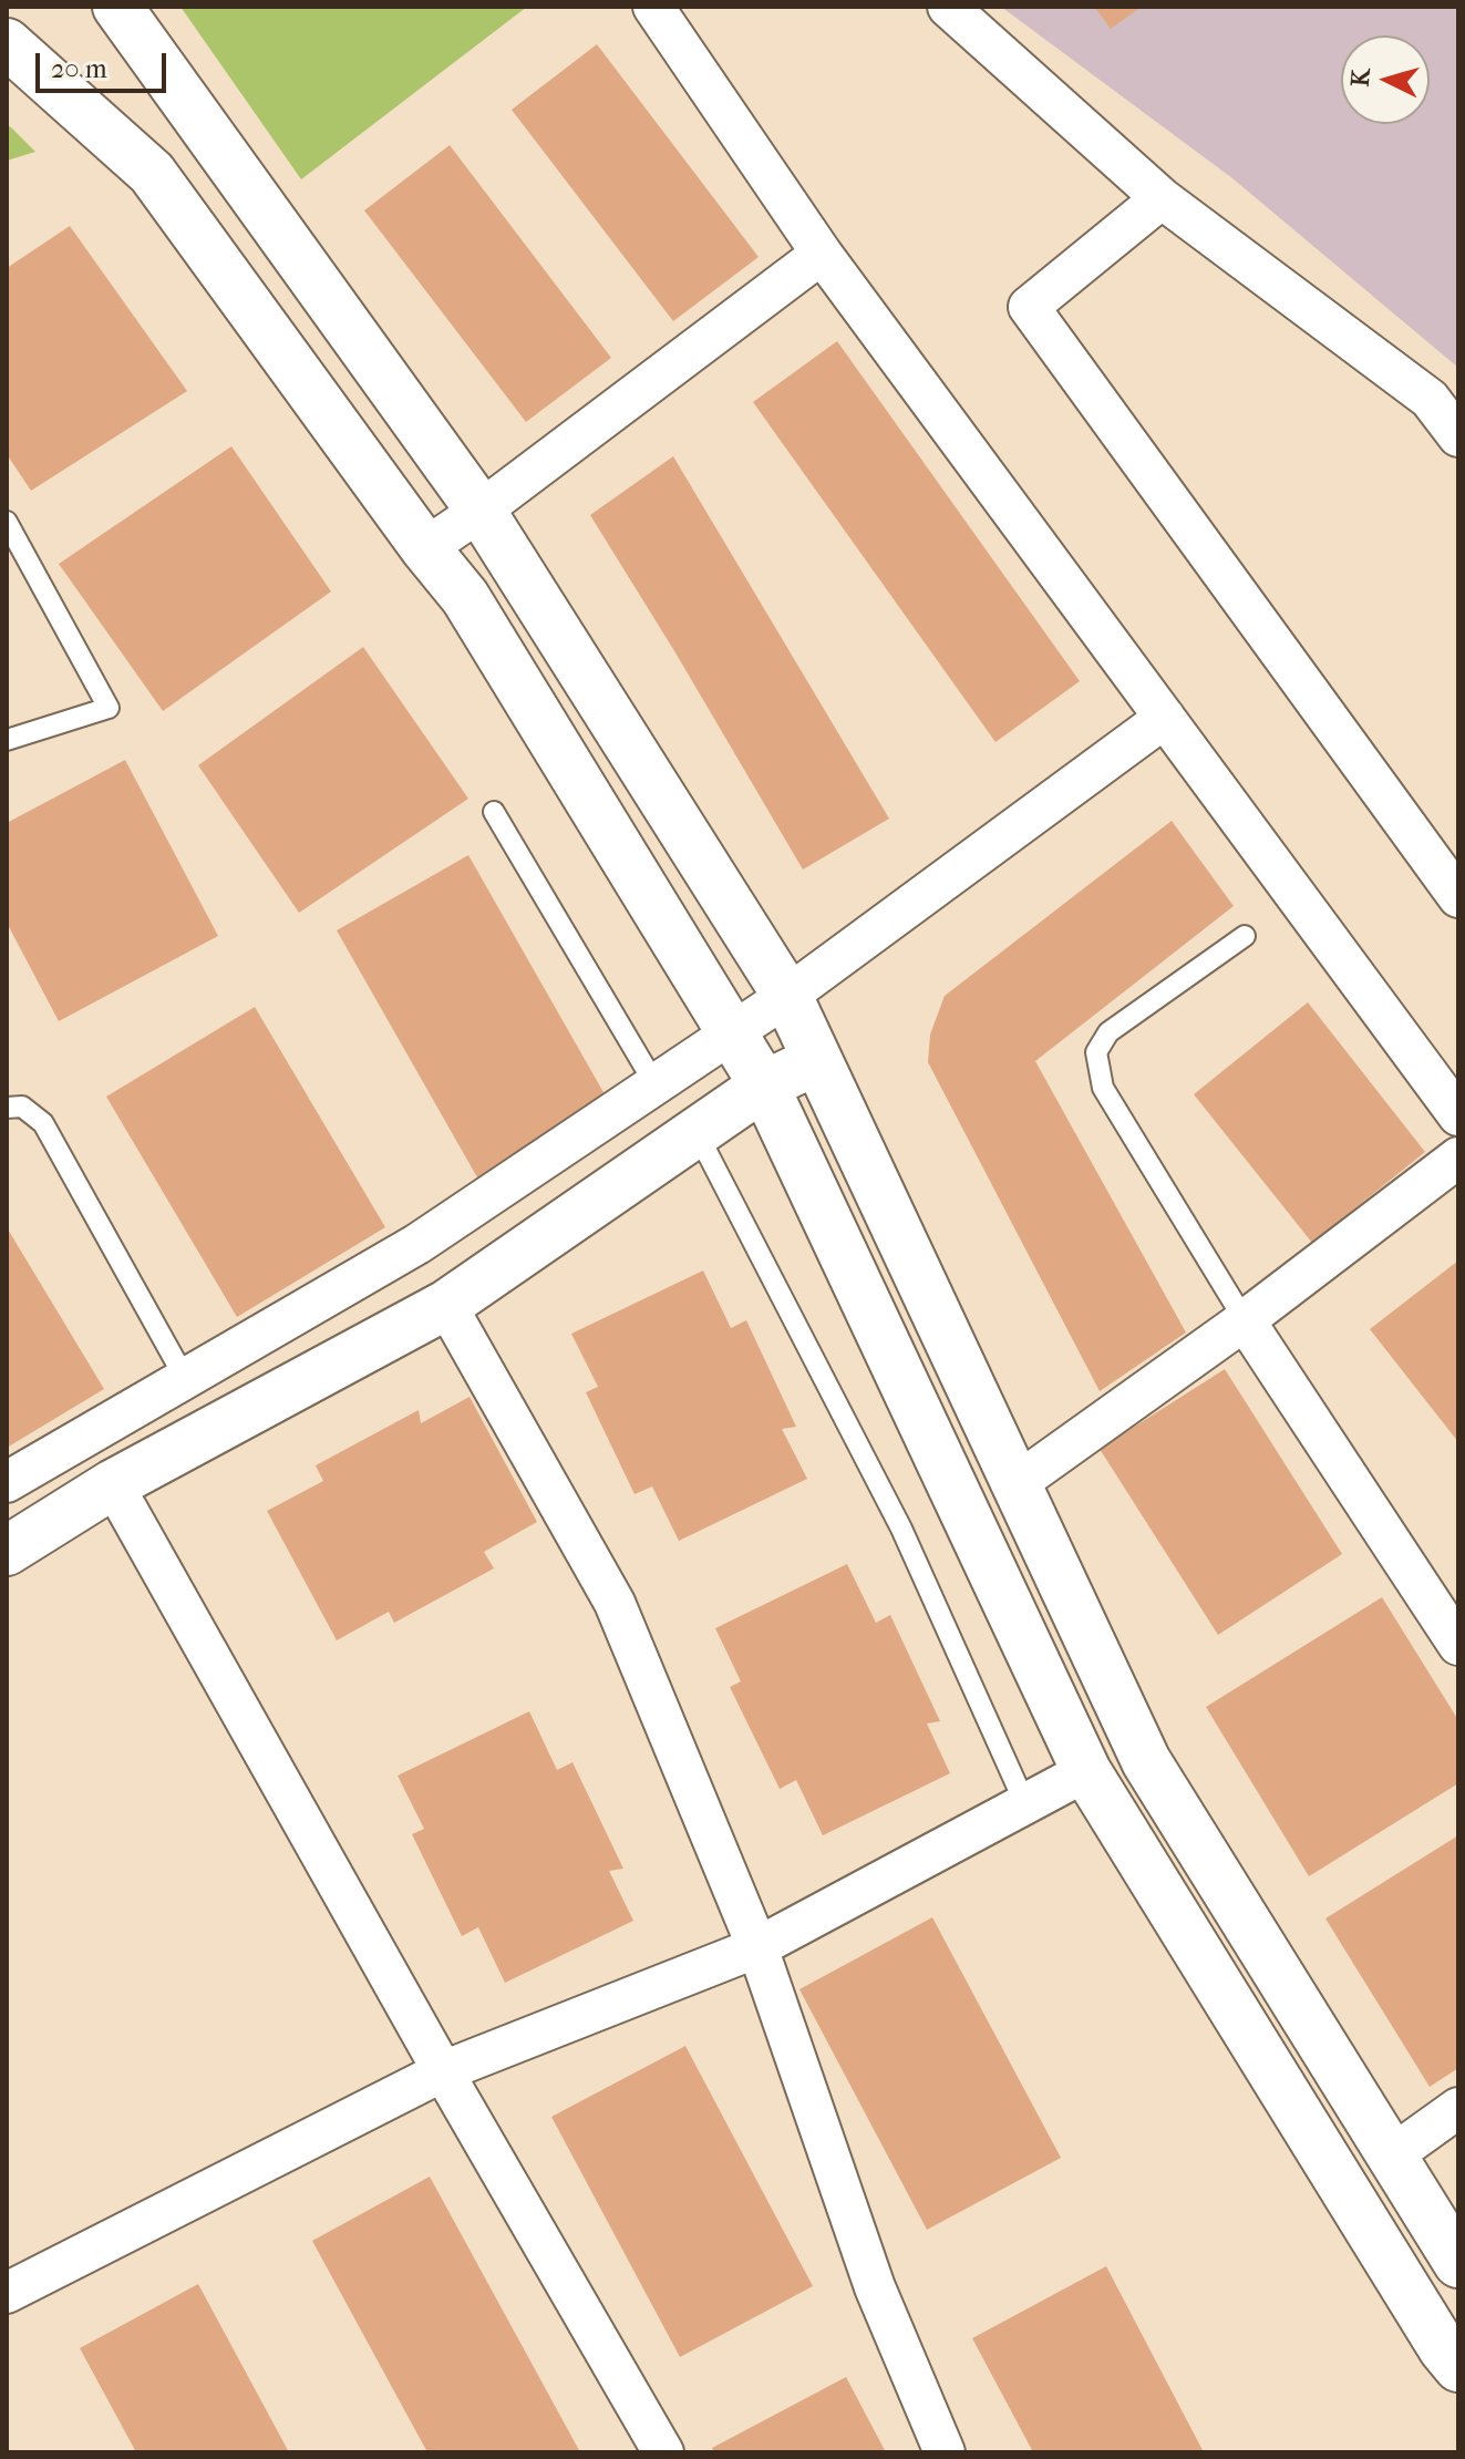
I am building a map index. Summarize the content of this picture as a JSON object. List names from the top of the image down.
{
  "scale_bar": "20 m",
  "north": "left"
}
